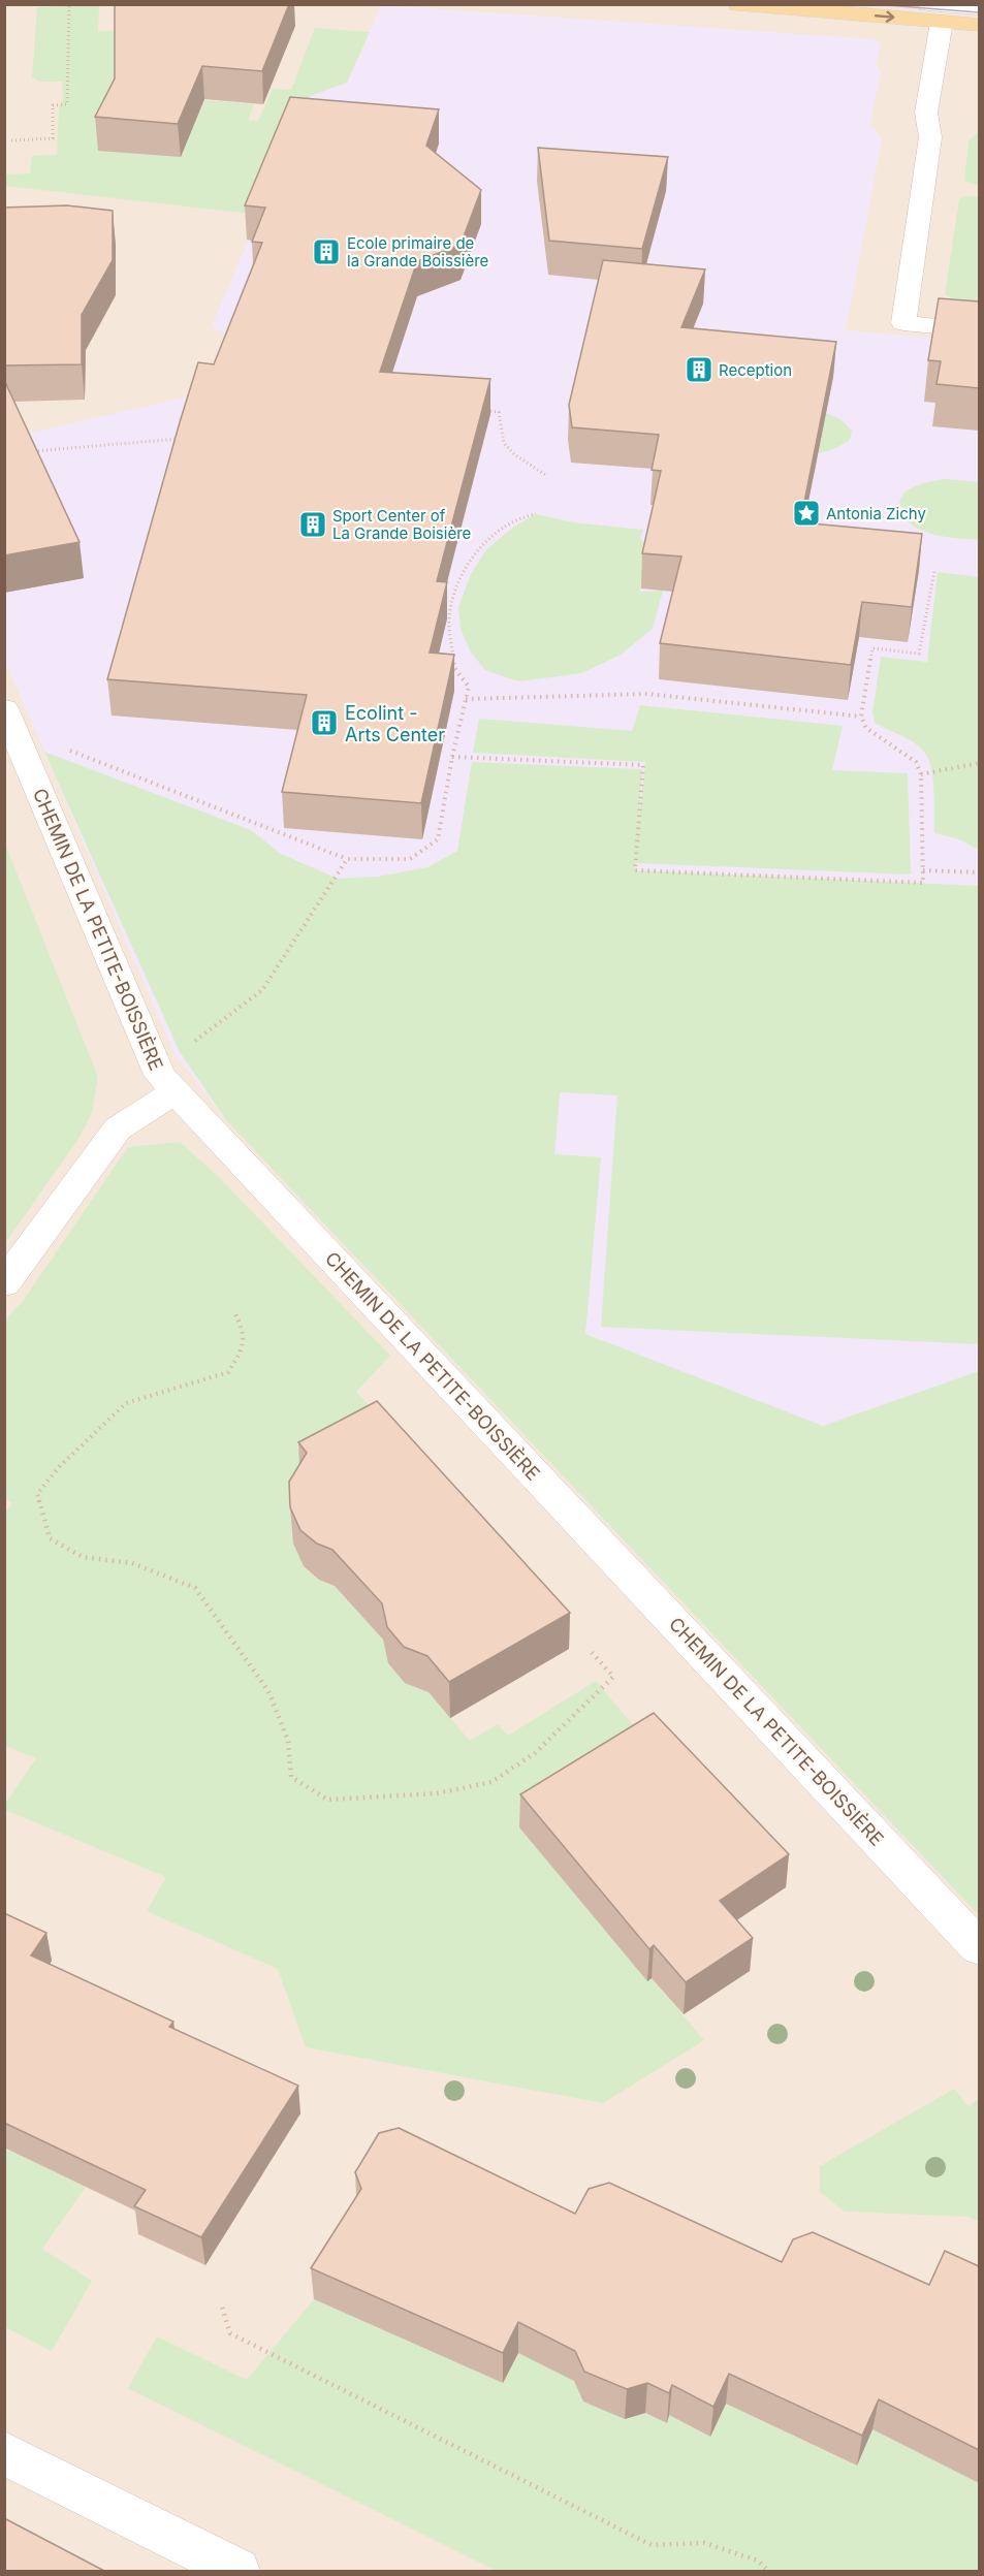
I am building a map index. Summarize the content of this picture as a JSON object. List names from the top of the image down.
{
  "streets": {
    "street": ["CHEMIN DE LA PETITE-BOISSIÈRE"]
  },
  "places": {
    "building": [
      "Ecole primaire de la Grande Boissière",
      "Reception",
      "Sport Center of La Grande Boisière",
      "Ecolint - Arts Center"
    ],
    "place": ["Antonia Zichy"]
  }
}
